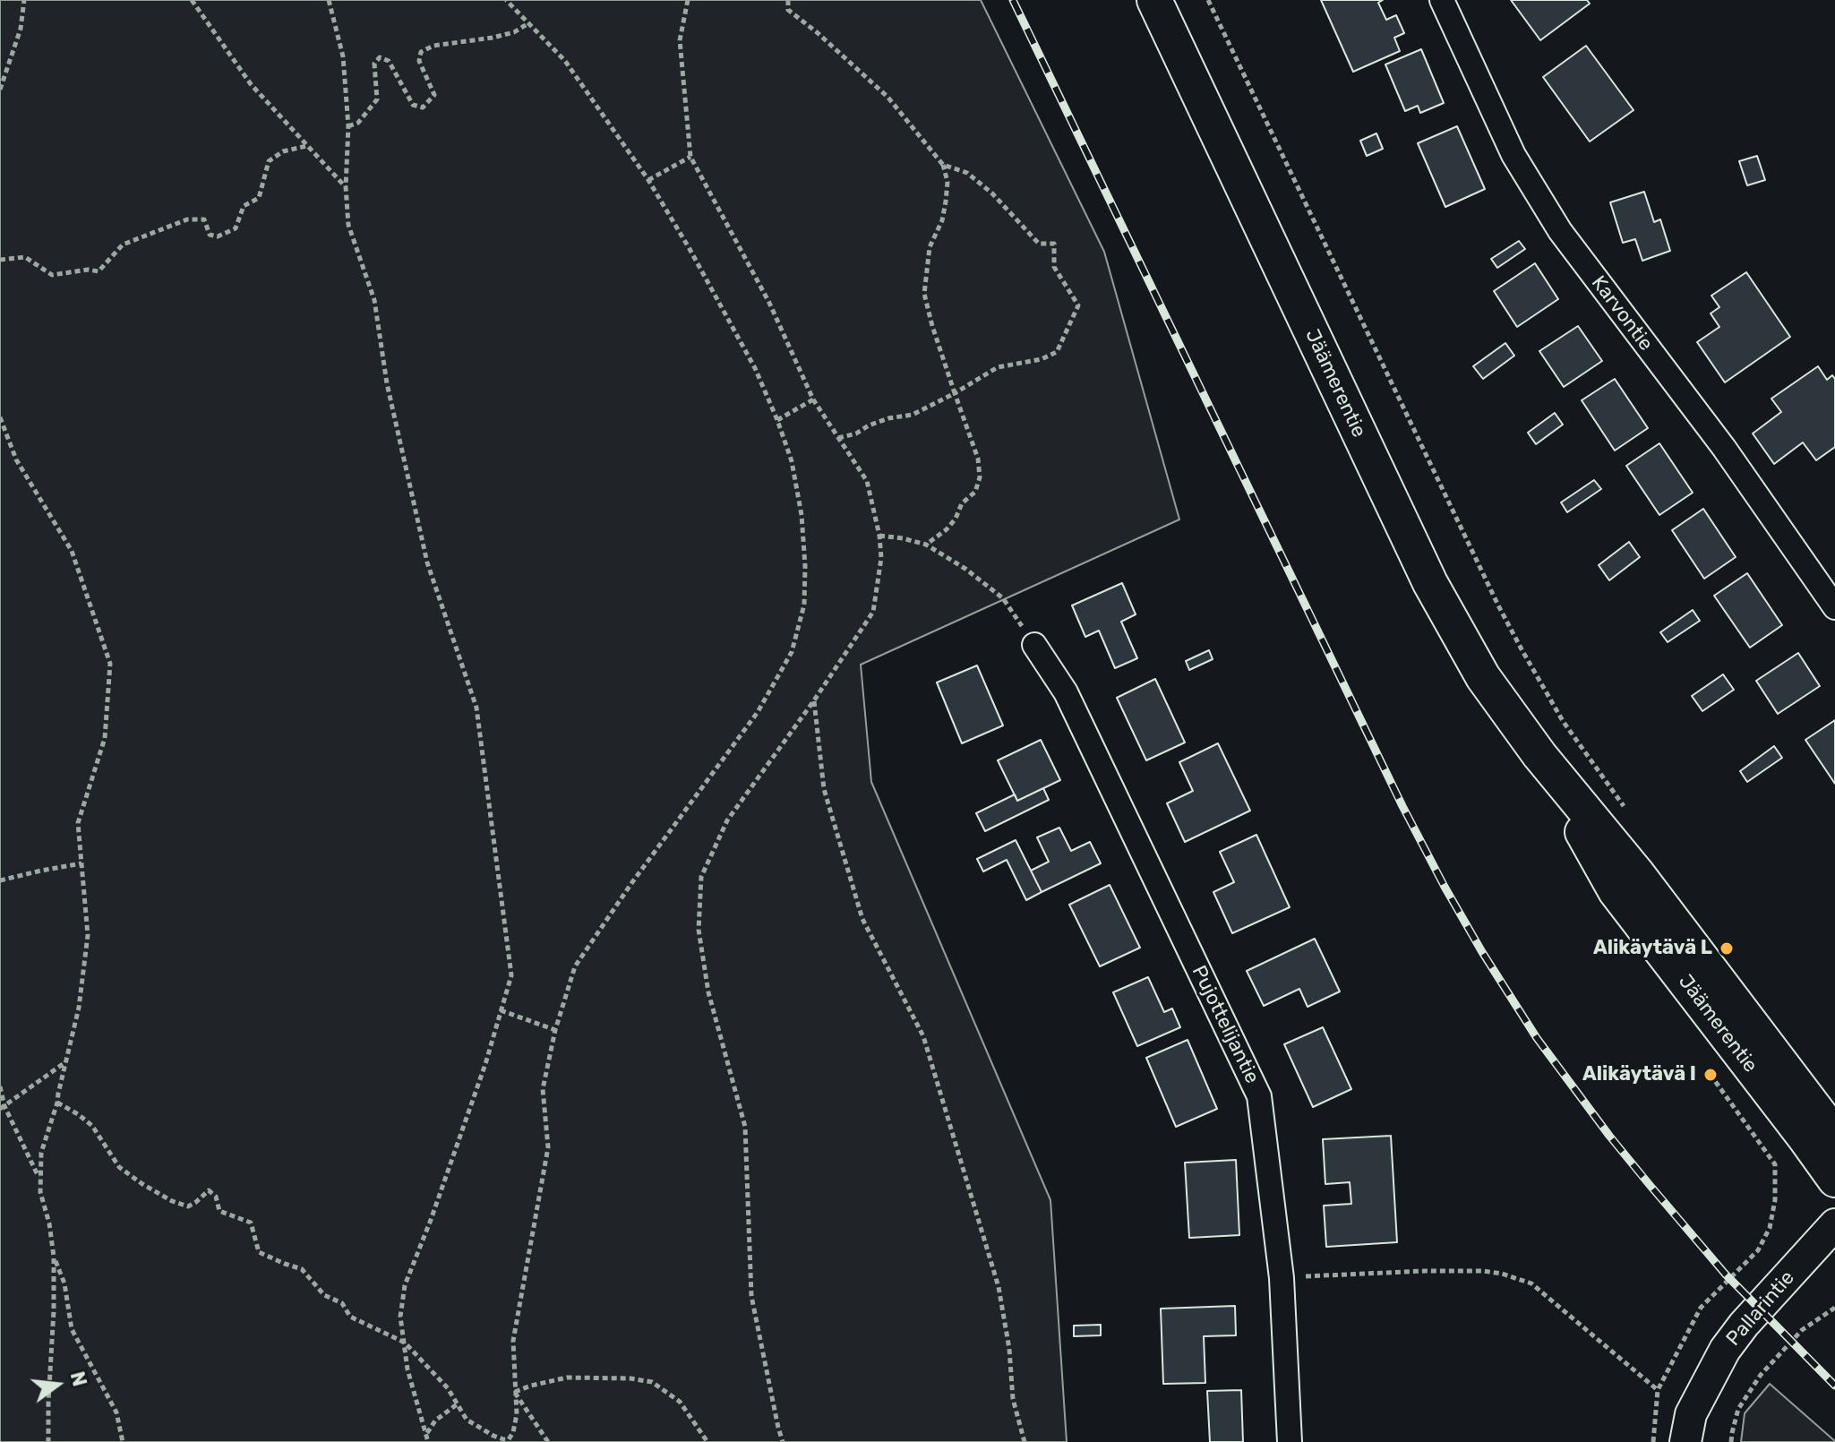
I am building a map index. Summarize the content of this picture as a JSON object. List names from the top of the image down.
{
  "streets": {
    "main road": ["Jäämerentie"],
    "street": ["Karvontie", "Pujottelijantie", "Pallarintie"]
  },
  "places": ["Alikäytävä L", "Alikäytävä I"],
  "north": "right"
}
